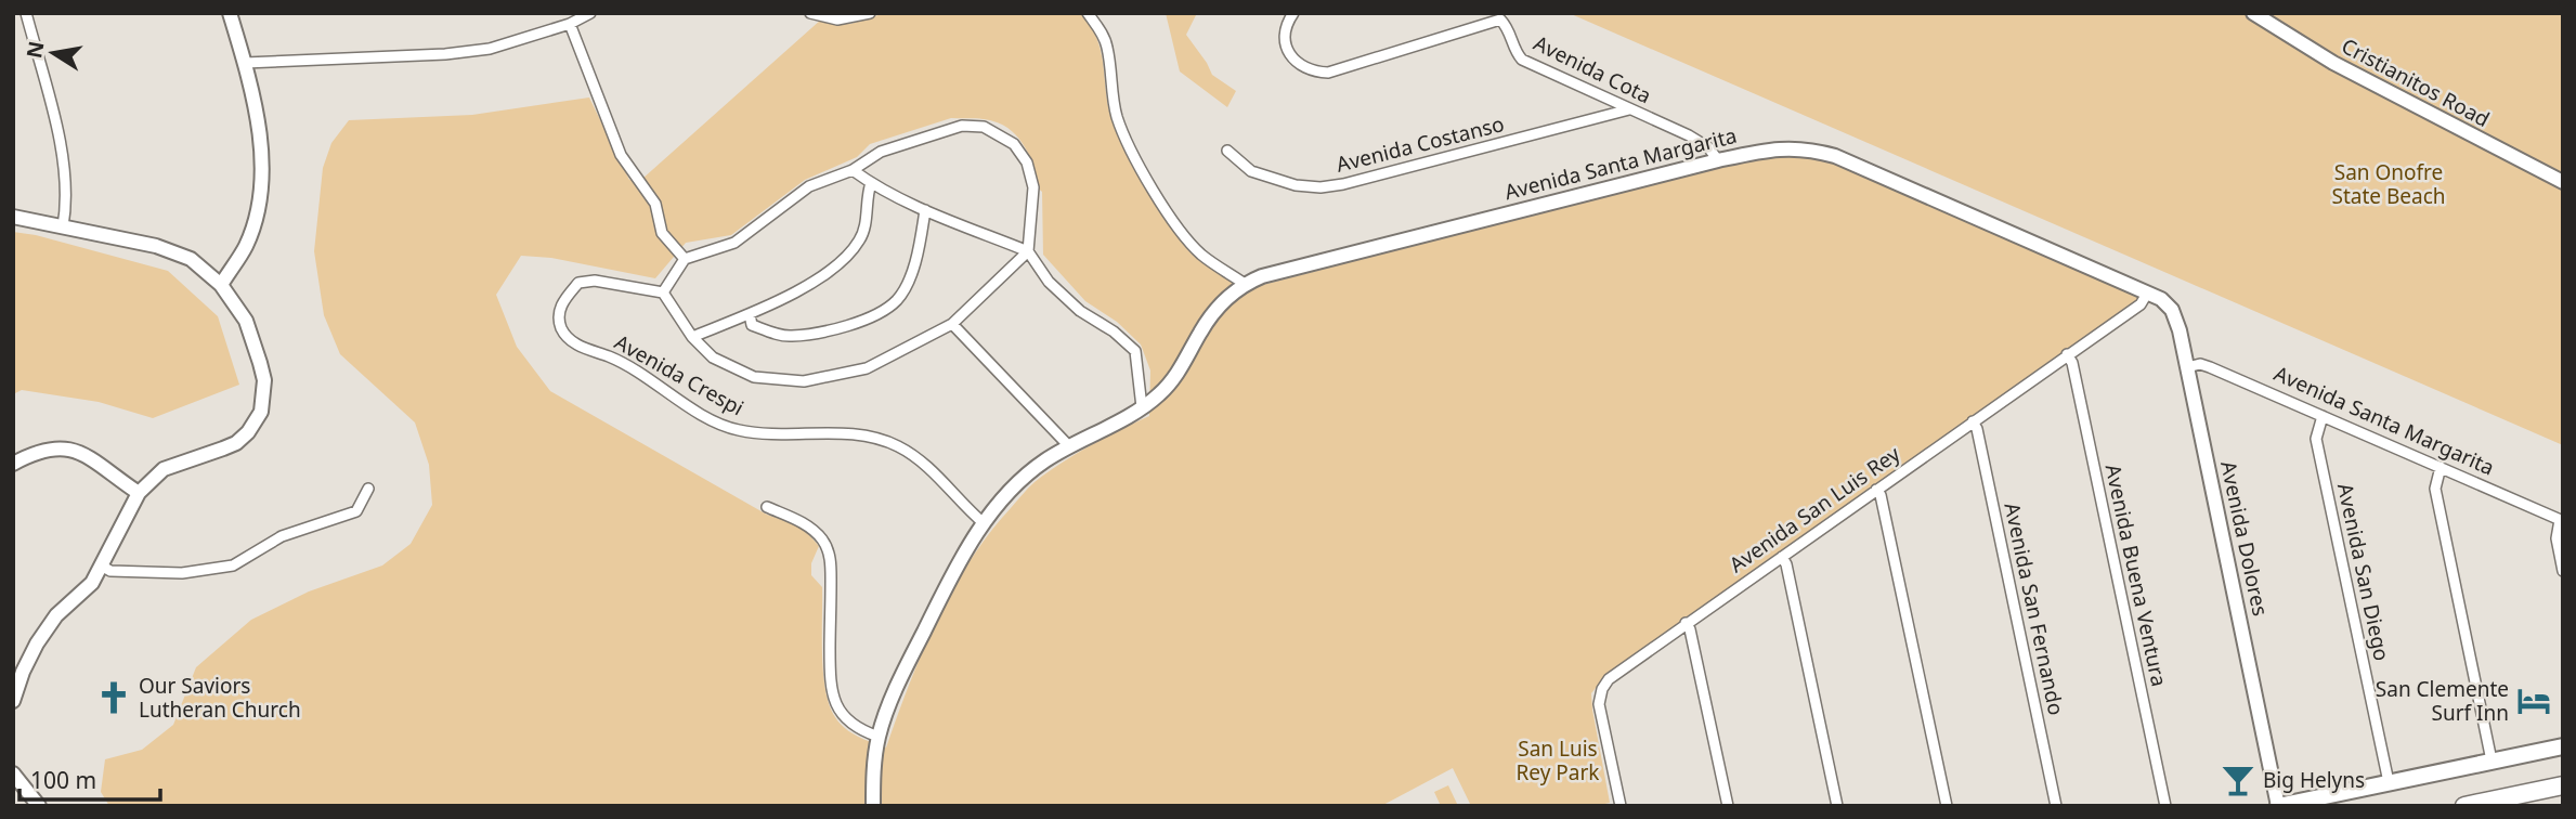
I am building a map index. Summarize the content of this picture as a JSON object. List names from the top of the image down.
{
  "streets": {
    "street": [
      "Avenida Cota",
      "Cristianitos Road",
      "Avenida Costanso",
      "Avenida Santa Margarita",
      "Avenida Crespi",
      "Avenida San Luis Rey",
      "Avenida Dolores",
      "Avenida San Diego",
      "Avenida Buena Ventura",
      "Avenida San Fernando"
    ]
  },
  "crossings": [
    ["Avenida Cota", "Avenida Costanso"],
    ["Avenida Cota", "Avenida Santa Margarita"],
    ["Avenida Santa Margarita", "Avenida Crespi"],
    ["Avenida Santa Margarita", "Avenida San Luis Rey"],
    ["Avenida Santa Margarita", "Avenida Dolores"],
    ["Avenida Santa Margarita", "Avenida San Diego"],
    ["Avenida San Luis Rey", "Avenida Dolores"],
    ["Avenida San Luis Rey", "Avenida Buena Ventura"],
    ["Avenida San Luis Rey", "Avenida San Fernando"]
  ],
  "parks": ["San Onofre State Beach", "San Luis Rey Park"],
  "places": {
    "church": ["Our Saviors Lutheran Church"],
    "hotel": ["San Clemente Surf Inn"],
    "bar": ["Big Helyns"]
  },
  "scale_bar": "100 m",
  "north": "left"
}
